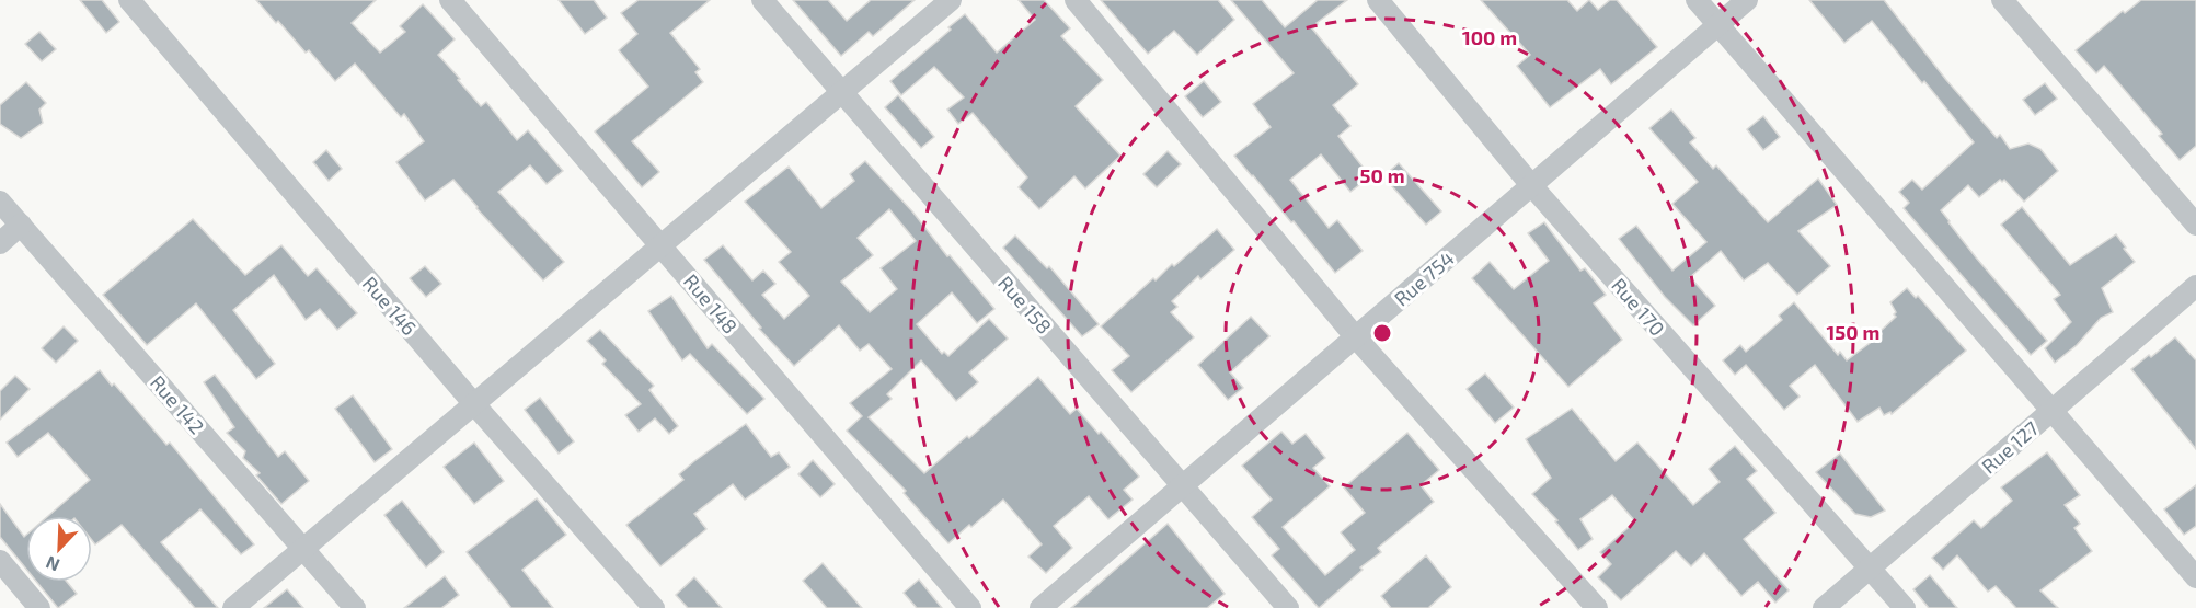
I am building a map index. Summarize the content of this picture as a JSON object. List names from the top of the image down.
{
  "streets": {
    "street": [
      "Rue 754",
      "Rue 148",
      "Rue 158",
      "Rue 146",
      "Rue 170",
      "Rue 142",
      "Rue 127"
    ]
  },
  "crossings": [
    ["Rue 754", "Rue 158"],
    ["Rue 754", "Rue 170"],
    ["Rue 170", "Rue 127"]
  ],
  "north": "bottom left",
  "rings": ["100 m", "50 m", "150 m"]
}
